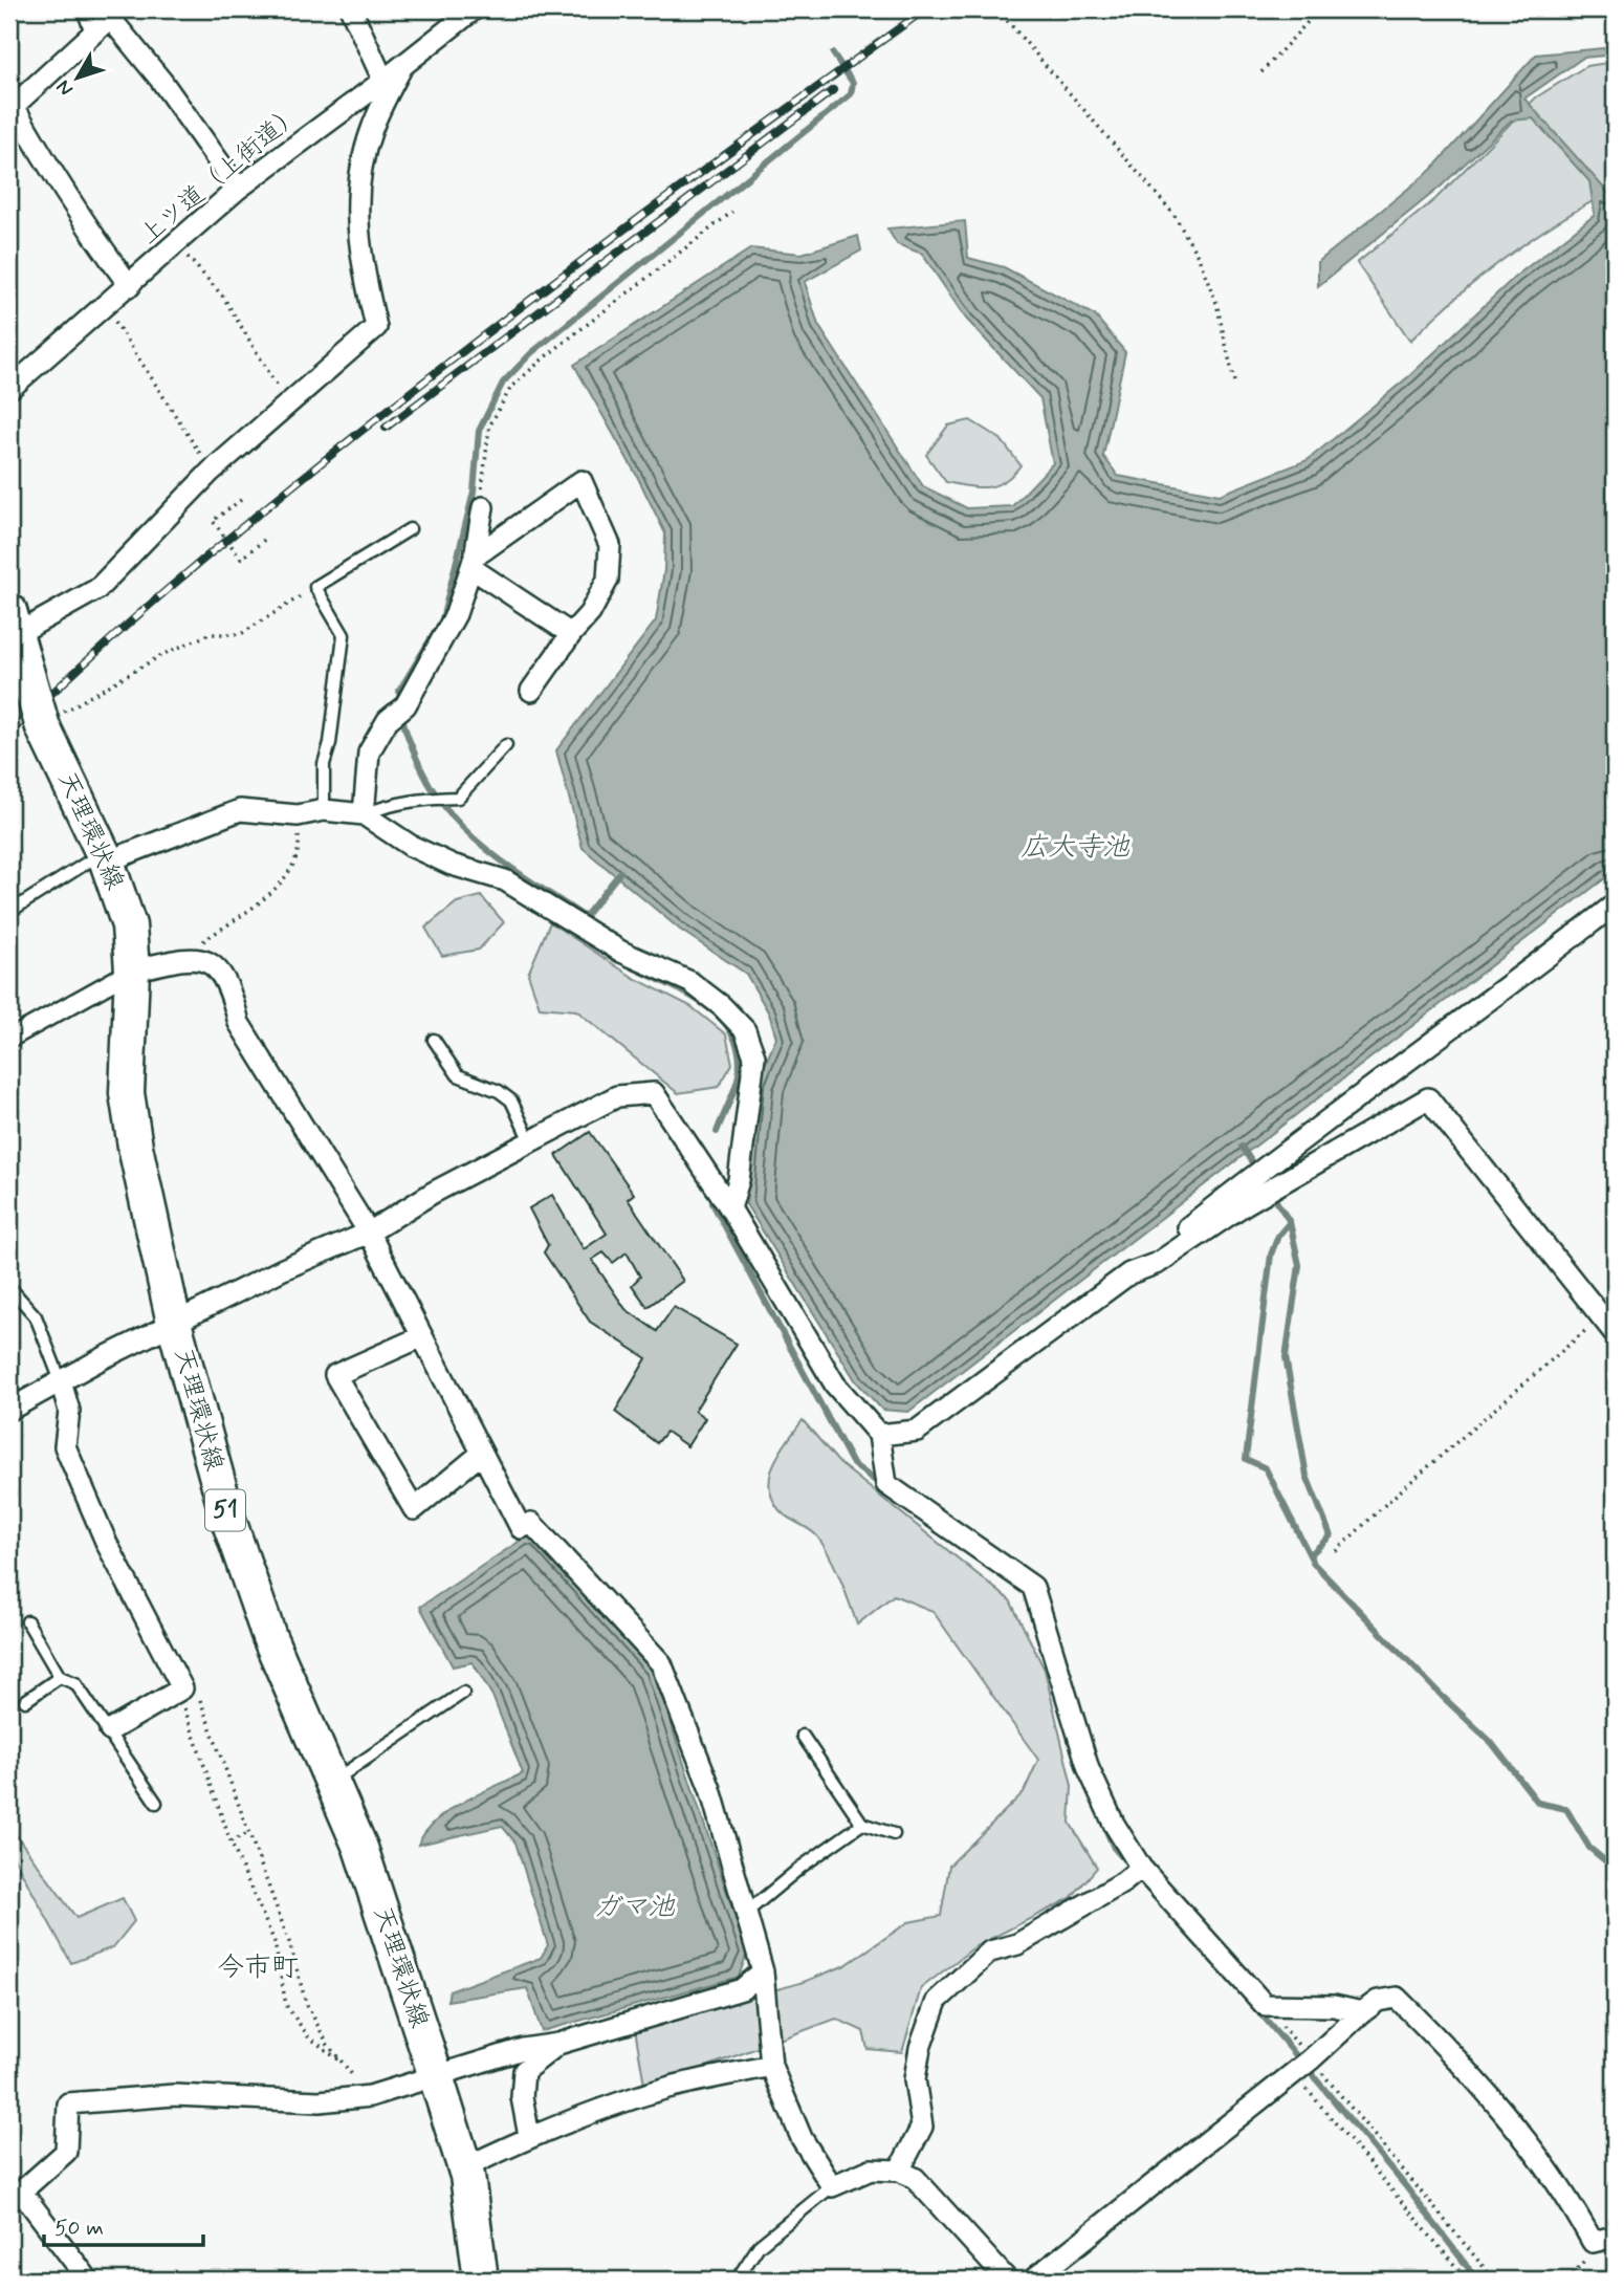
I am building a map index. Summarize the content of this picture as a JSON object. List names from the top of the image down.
{
  "streets": {
    "main road": ["天理環状線", "51"],
    "street": ["上ツ道（上街道）"]
  },
  "districts": ["今市町"],
  "water": ["広大寺池", "ガマ池"],
  "scale_bar": "50 m",
  "north": "bottom left"
}
